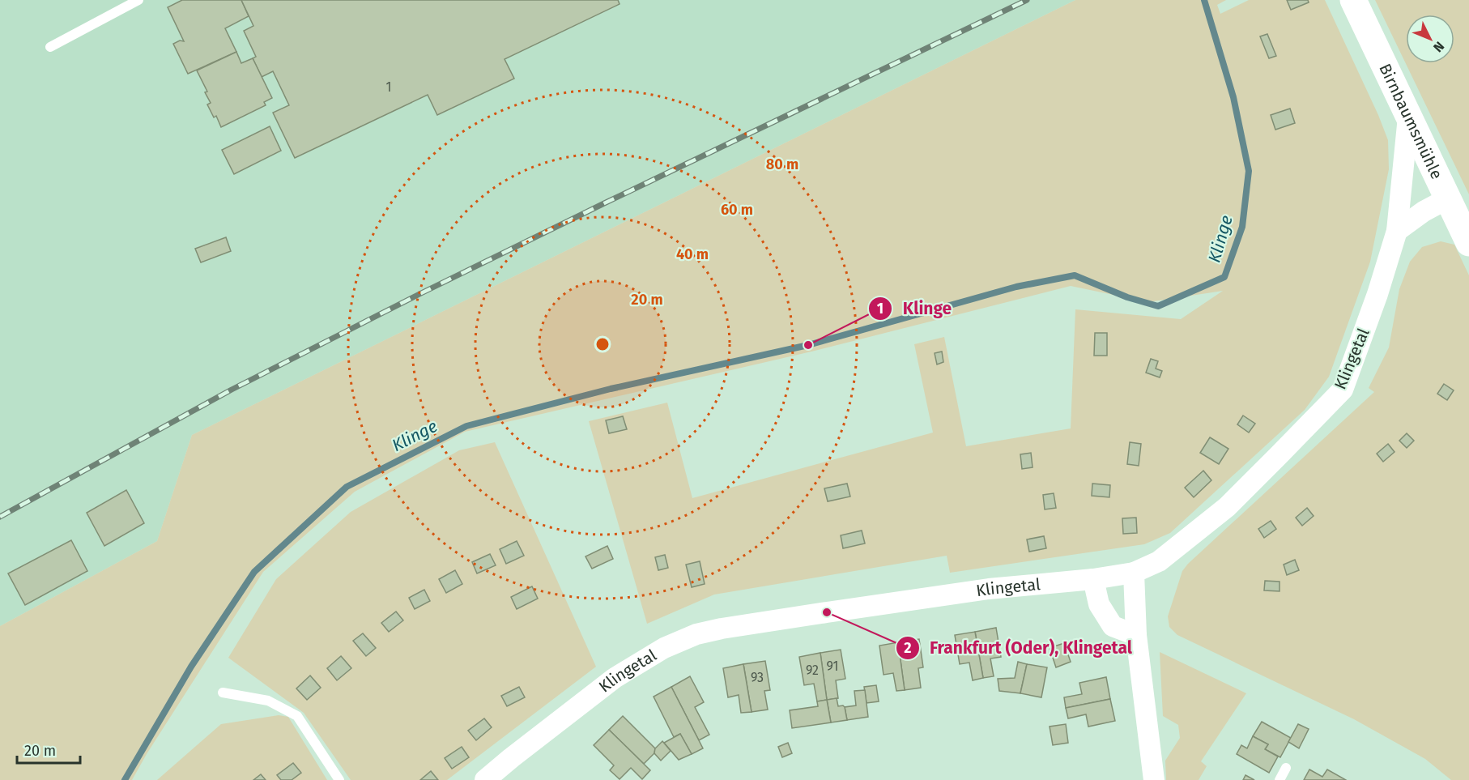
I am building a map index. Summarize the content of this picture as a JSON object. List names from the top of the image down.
{
  "streets": {
    "main road": ["Birnbaumsmühle"],
    "street": ["Klingetal"]
  },
  "crossings": [
    ["Birnbaumsmühle", "Klingetal"]
  ],
  "water": ["Klinge"],
  "places": ["Klinge", "Frankfurt (Oder), Klingetal"],
  "house_numbers": [
    "1",
    "91",
    "92",
    "93"
  ],
  "scale_bar": "20 m",
  "north": "bottom right",
  "rings": [
    "80 m",
    "60 m",
    "40 m",
    "20 m"
  ]
}
